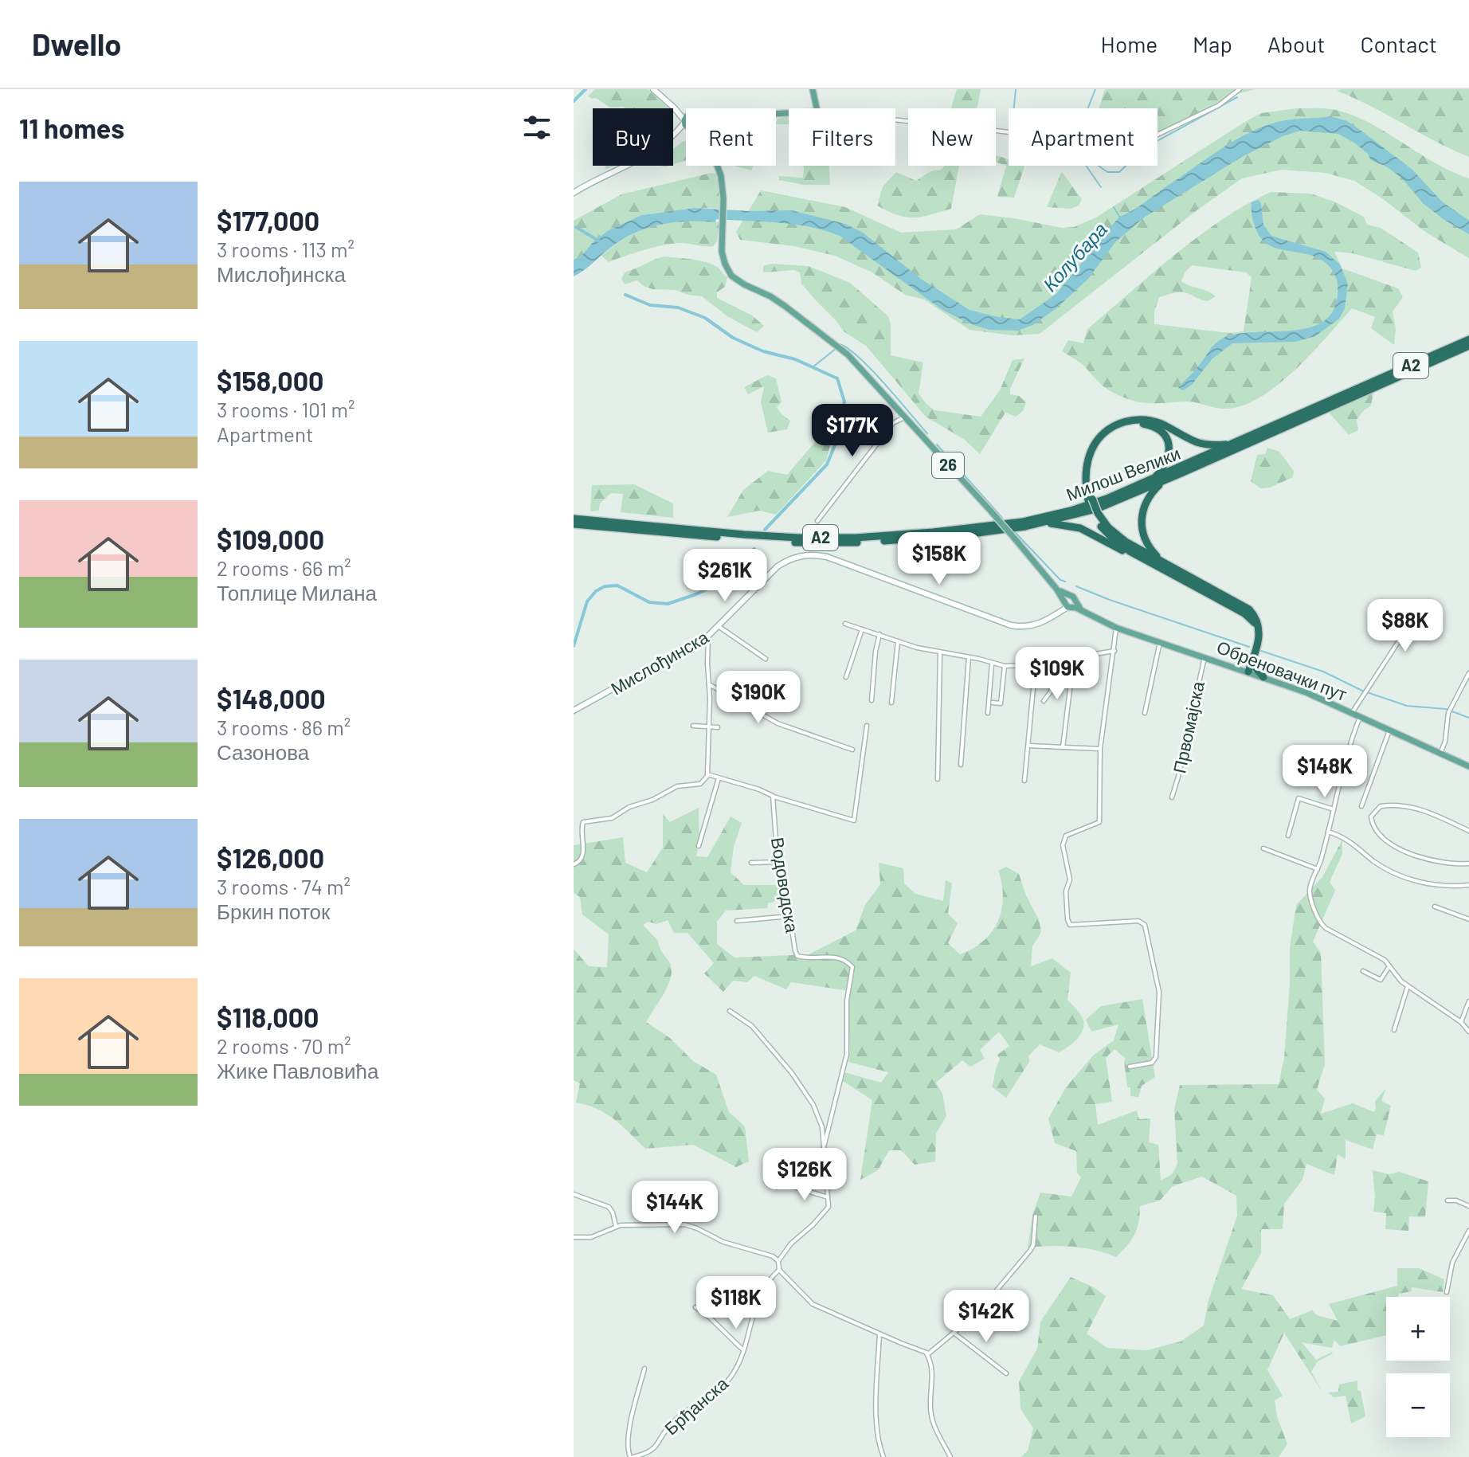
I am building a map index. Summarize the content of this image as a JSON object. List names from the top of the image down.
{
  "streets": {
    "highway": ["A2", "Милош Велики"],
    "main road": ["26", "Мислођинска", "Обреновачки пут"],
    "street": ["Првомајска", "Водоводска", "Брђанска"]
  },
  "crossings": [
    ["Мислођинска", "Обреновачки пут"],
    ["Обреновачки пут", "Првомајска"]
  ],
  "water": ["Колубара"],
  "page": {
    "header": "Dwello",
    "nav": [
      "Home",
      "Map",
      "About",
      "Contact"
    ],
    "heading": "11 homes",
    "chip": [
      "Buy",
      "Rent",
      "Filters",
      "New",
      "Apartment"
    ],
    "list": [
      {
        "name": "$177,000",
        "note": "3 rooms · 113 m² · Мислођинска"
      },
      {
        "name": "$158,000",
        "note": "3 rooms · 101 m² · Apartment"
      },
      {
        "name": "$109,000",
        "note": "2 rooms · 66 m² · Топлице Милана"
      },
      {
        "name": "$148,000",
        "note": "3 rooms · 86 m² · Сазонова"
      },
      {
        "name": "$126,000",
        "note": "3 rooms · 74 m² · Бркин поток"
      },
      {
        "name": "$118,000",
        "note": "2 rooms · 70 m² · Жике Павловића"
      }
    ],
    "price": [
      "$177K",
      "$158K",
      "$261K",
      "$88K",
      "$109K",
      "$190K",
      "$148K",
      "$126K",
      "$144K",
      "$118K",
      "$142K"
    ],
    "map_buttons": ["+", "−"]
  }
}
